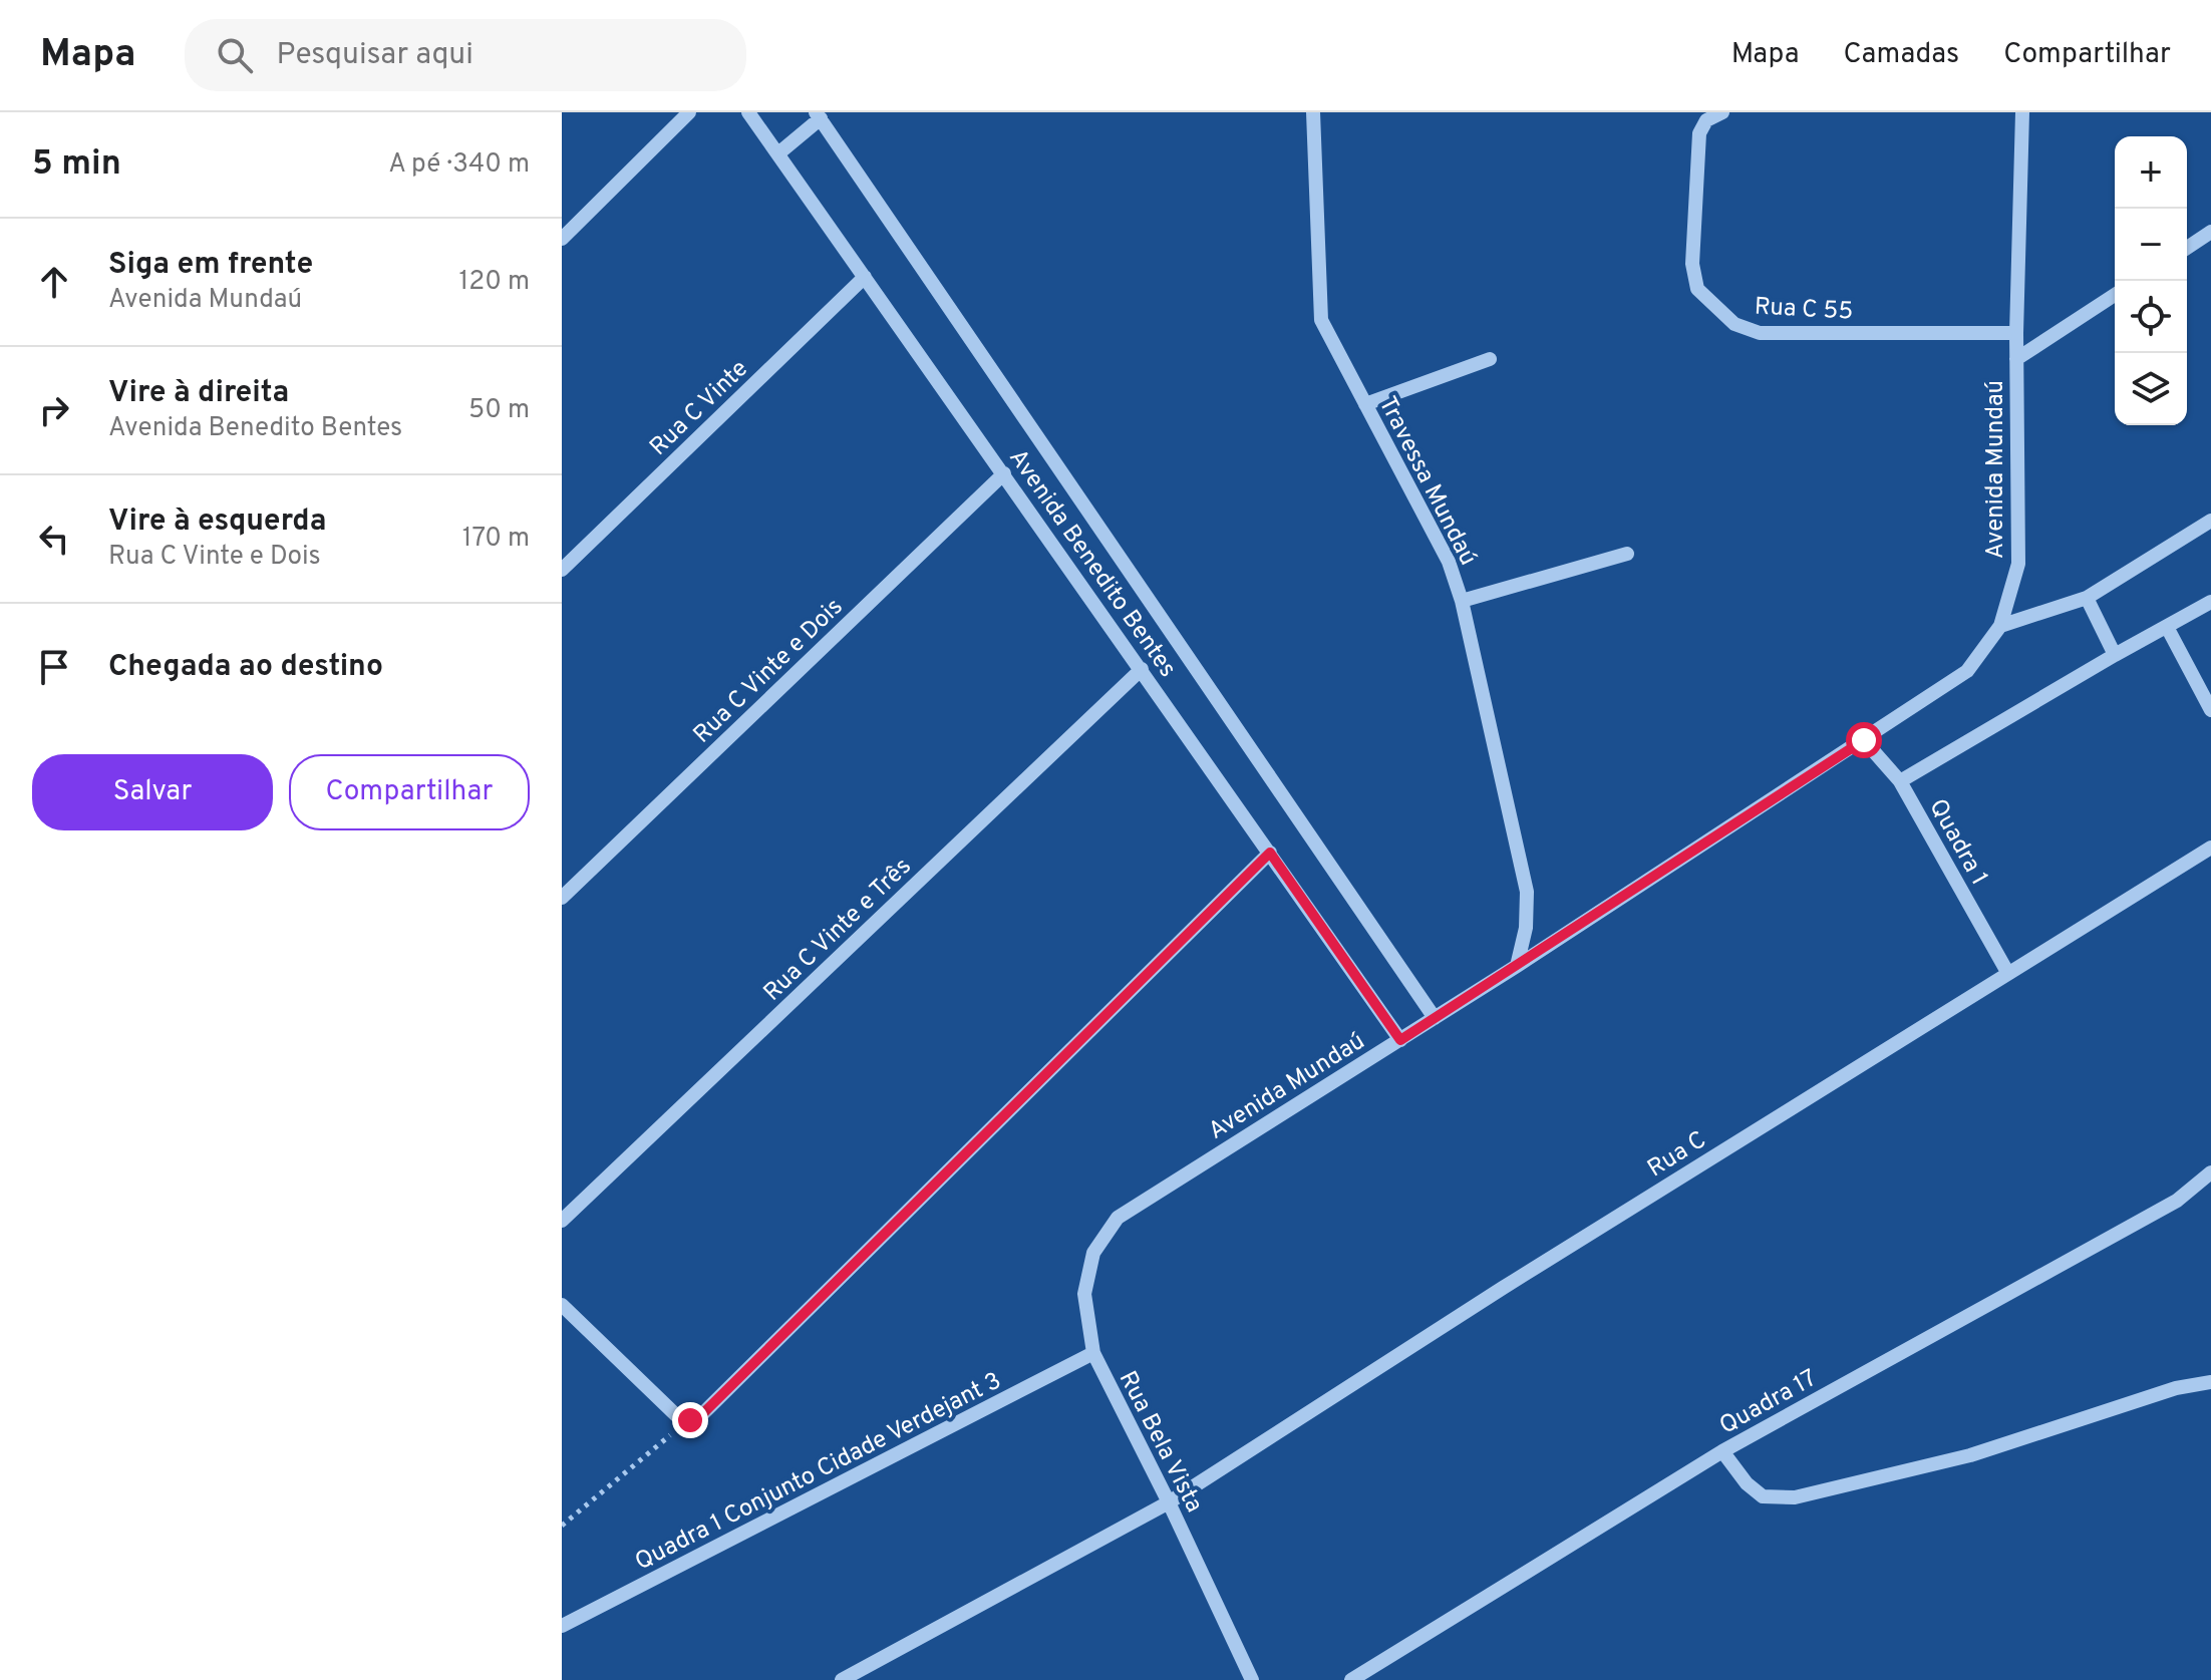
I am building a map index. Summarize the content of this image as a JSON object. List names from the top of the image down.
{
  "streets": {
    "street": [
      "Rua C 55",
      "Rua C Vinte",
      "Avenida Mundaú",
      "Travessa Mundaú",
      "Avenida Benedito Bentes",
      "Rua C Vinte e Dois",
      "Quadra 1",
      "Rua C Vinte e Três",
      "Rua C",
      "Quadra 17",
      "Rua Bela Vista",
      "Quadra 1 Conjunto Cidade Verdejant 3"
    ]
  },
  "crossings": [
    ["Rua C 55", "Avenida Mundaú"],
    ["Rua C Vinte", "Avenida Benedito Bentes"],
    ["Avenida Mundaú", "Travessa Mundaú"],
    ["Avenida Mundaú", "Avenida Benedito Bentes"],
    ["Avenida Mundaú", "Quadra 1"],
    ["Avenida Mundaú", "Rua Bela Vista"],
    ["Avenida Benedito Bentes", "Rua C Vinte e Dois"],
    ["Avenida Benedito Bentes", "Rua C Vinte e Três"],
    ["Quadra 1", "Rua C"],
    ["Rua C", "Rua Bela Vista"],
    ["Rua Bela Vista", "Quadra 1 Conjunto Cidade Verdejant 3"]
  ],
  "page": {
    "header": "Mapa",
    "search": "Pesquisar aqui",
    "nav": ["Mapa", "Camadas", "Compartilhar"],
    "heading": ["5 min", "A pé · 340 m"],
    "map_buttons": ["+", "−"],
    "list": [
      ["Siga em frente", "Avenida Mundaú", "120 m"],
      ["Vire à direita", "Avenida Benedito Bentes", "50 m"],
      ["Vire à esquerda", "Rua C Vinte e Dois", "170 m"],
      "Chegada ao destino"
    ],
    "buttons": ["Salvar", "Compartilhar"]
  }
}
